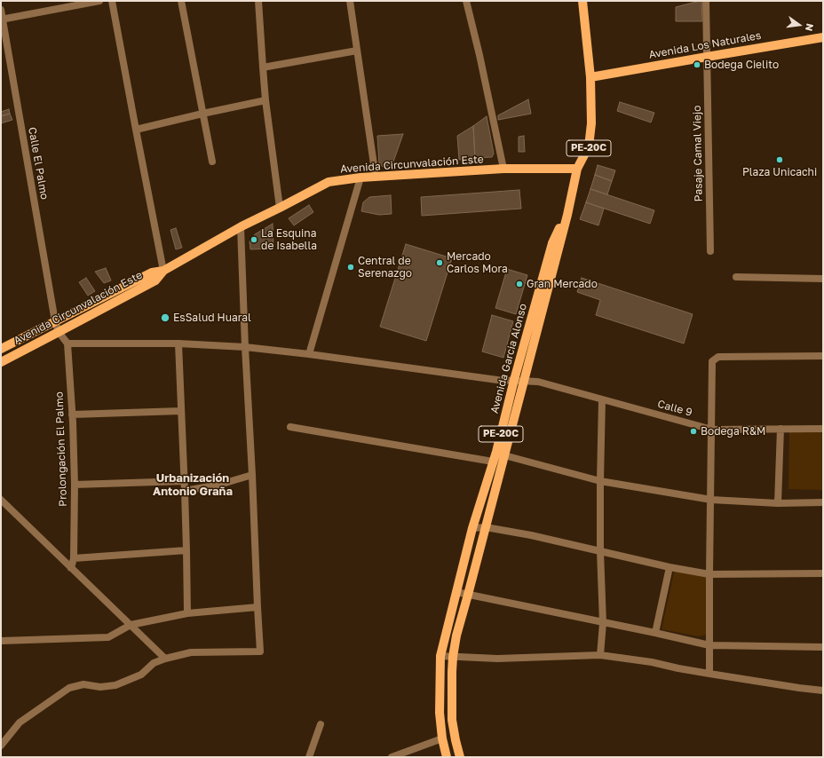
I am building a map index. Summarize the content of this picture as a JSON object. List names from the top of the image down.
{
  "streets": {
    "main road": [
      "Avenida Los Naturales",
      "PE-20C",
      "Avenida Circunvalación Este",
      "Avenida Garcia Alonso"
    ],
    "street": [
      "Pasaje Camal Viejo",
      "Calle El Palmo",
      "Calle 9",
      "Prolongación El Palmo"
    ]
  },
  "crossings": [
    ["Avenida Los Naturales", "PE-20C"],
    ["Avenida Los Naturales", "Pasaje Camal Viejo"],
    ["Avenida Los Naturales", "Avenida Garcia Alonso"],
    ["PE-20C", "Avenida Garcia Alonso"],
    ["Calle El Palmo", "Avenida Circunvalación Este"],
    ["Avenida Circunvalación Este", "Avenida Garcia Alonso"],
    ["Avenida Garcia Alonso", "Calle 9"],
    ["Calle 9", "Prolongación El Palmo"]
  ],
  "districts": ["Urbanización Antonio Graña"],
  "places": [
    "Bodega Cielito",
    "Plaza Unicachi",
    "La Esquina de Isabella",
    "Mercado Carlos Mora",
    "Central de Serenazgo",
    "Gran Mercado",
    "EsSalud Huaral",
    "Bodega R&M"
  ],
  "north": "right"
}
